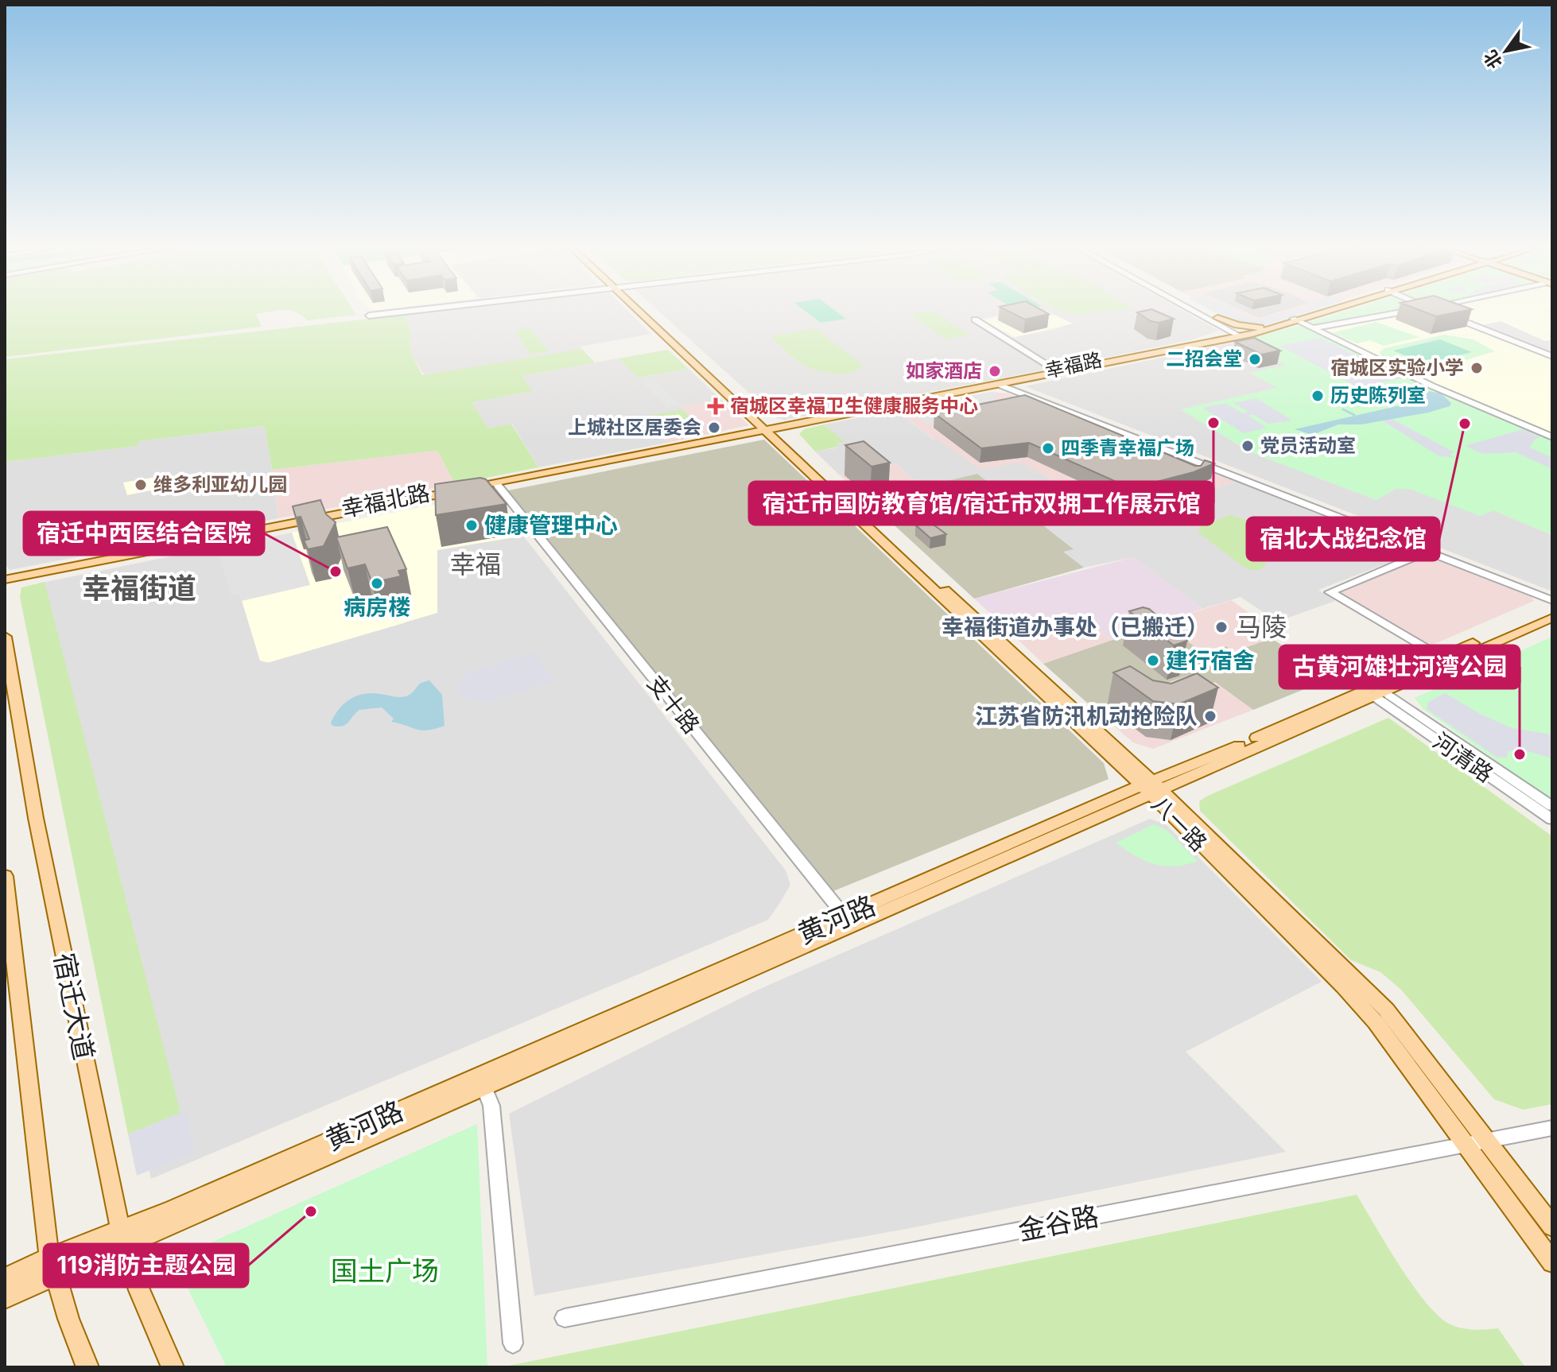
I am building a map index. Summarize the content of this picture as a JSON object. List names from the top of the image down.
{
  "streets": {
    "main road": [
      "幸福路",
      "幸福北路",
      "八一路",
      "黄河路",
      "宿迁大道"
    ],
    "street": ["支十路", "河清路", "金谷路"]
  },
  "crossings": [
    ["幸福路", "幸福北路"],
    ["幸福路", "八一路"],
    ["幸福北路", "支十路"],
    ["幸福北路", "八一路"],
    ["支十路", "黄河路"],
    ["河清路", "黄河路"],
    ["八一路", "黄河路"],
    ["八一路", "金谷路"],
    ["黄河路", "宿迁大道"]
  ],
  "districts": ["幸福", "幸福街道", "马陵"],
  "parks": ["国土广场"],
  "places": {
    "other": [
      "二招会堂",
      "宿城区实验小学",
      "如家酒店",
      "历史陈列室",
      "宿迁市国防教育馆/宿迁市双拥工作展示馆",
      "宿北大战纪念馆",
      "上城社区居委会",
      "党员活动室",
      "四季青幸福广场",
      "维多利亚幼儿园",
      "健康管理中心",
      "宿迁中西医结合医院",
      "病房楼",
      "幸福街道办事处（已搬迁）",
      "建行宿舍",
      "江苏省防汛机动抢险队",
      "古黄河雄壮河湾公园",
      "119消防主题公园"
    ],
    "health": ["宿城区幸福卫生健康服务中心"]
  },
  "north": "bottom left"
}
